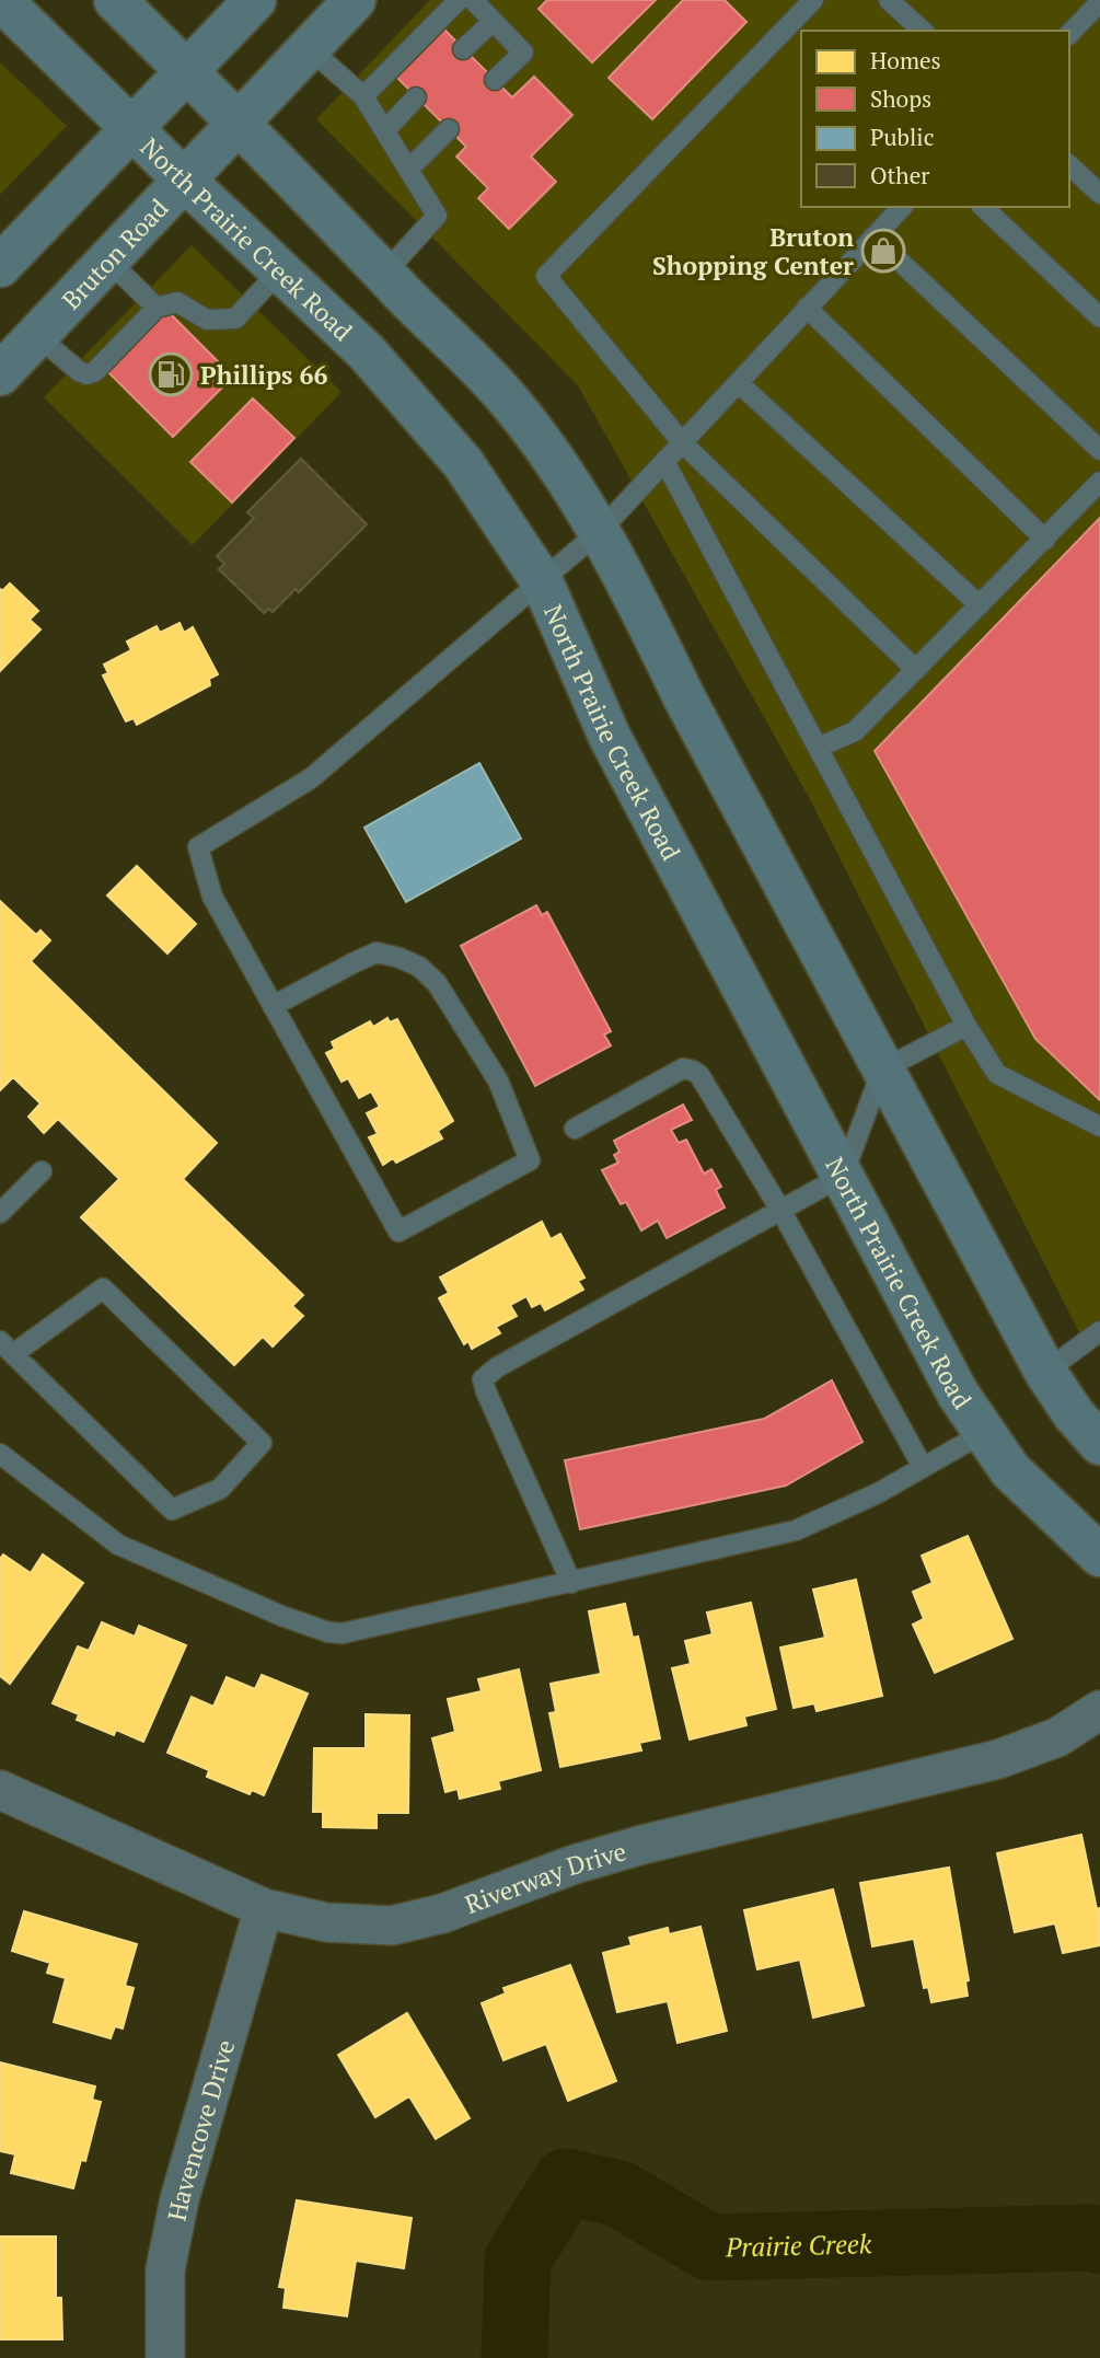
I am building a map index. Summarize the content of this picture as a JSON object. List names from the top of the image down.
{
  "streets": {
    "main road": ["North Prairie Creek Road", "Bruton Road"],
    "street": ["Riverway Drive", "Havencove Drive"]
  },
  "crossings": [
    ["North Prairie Creek Road", "Bruton Road"],
    ["Riverway Drive", "Havencove Drive"]
  ],
  "water": ["Prairie Creek"],
  "places": {
    "shop": ["Bruton Shopping Center"],
    "fuel station": ["Phillips 66"]
  },
  "legend": [
    "Homes",
    "Shops",
    "Public",
    "Other"
  ]
}
